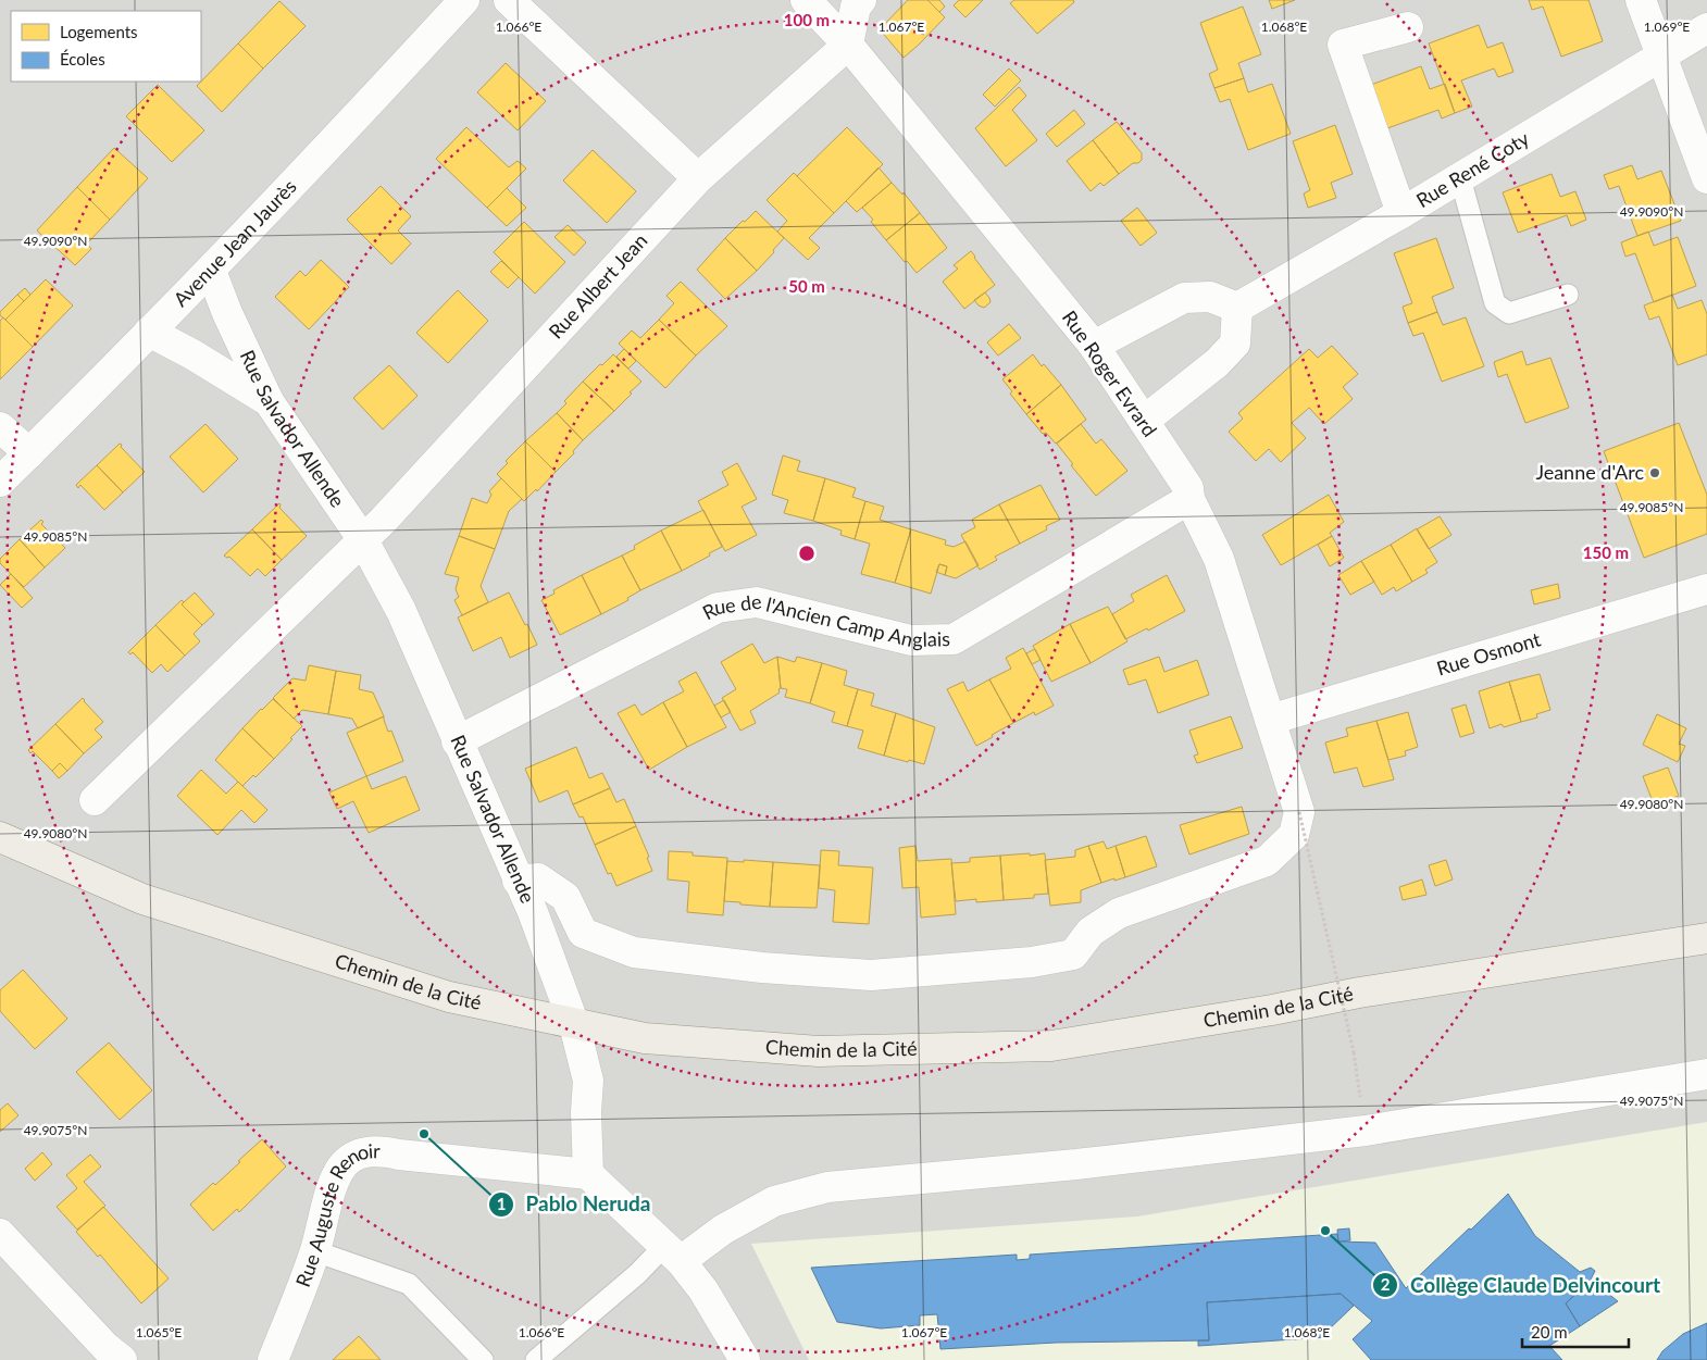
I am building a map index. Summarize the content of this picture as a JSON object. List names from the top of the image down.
{
  "streets": {
    "main road": ["Chemin de la Cité"],
    "street": [
      "Rue René Coty",
      "Avenue Jean Jaurès",
      "Rue Albert Jean",
      "Rue Roger Evrard",
      "Rue Salvador Allende",
      "Rue de l'Ancien Camp Anglais",
      "Rue Osmont",
      "Rue Auguste Renoir"
    ]
  },
  "crossings": [
    ["Avenue Jean Jaurès", "Rue Salvador Allende"],
    ["Rue Albert Jean", "Rue Roger Evrard"],
    ["Rue Albert Jean", "Rue Salvador Allende"],
    ["Rue Roger Evrard", "Rue de l'Ancien Camp Anglais"],
    ["Rue Roger Evrard", "Rue Osmont"],
    ["Rue Salvador Allende", "Rue de l'Ancien Camp Anglais"],
    ["Rue Salvador Allende", "Chemin de la Cité"],
    ["Rue Salvador Allende", "Rue Auguste Renoir"]
  ],
  "places": ["Jeanne d'Arc", "Pablo Neruda", "Collège Claude Delvincourt"],
  "legend": ["Logements", "Écoles"],
  "scale_bar": "20 m",
  "coordinates": [
    "1.066°E",
    "1.067°E",
    "1.068°E",
    "1.069°E",
    "49.9090°N",
    "49.9085°N",
    "49.9080°N",
    "49.9075°N",
    "1.065°E"
  ],
  "rings": ["100 m", "50 m", "150 m"]
}
